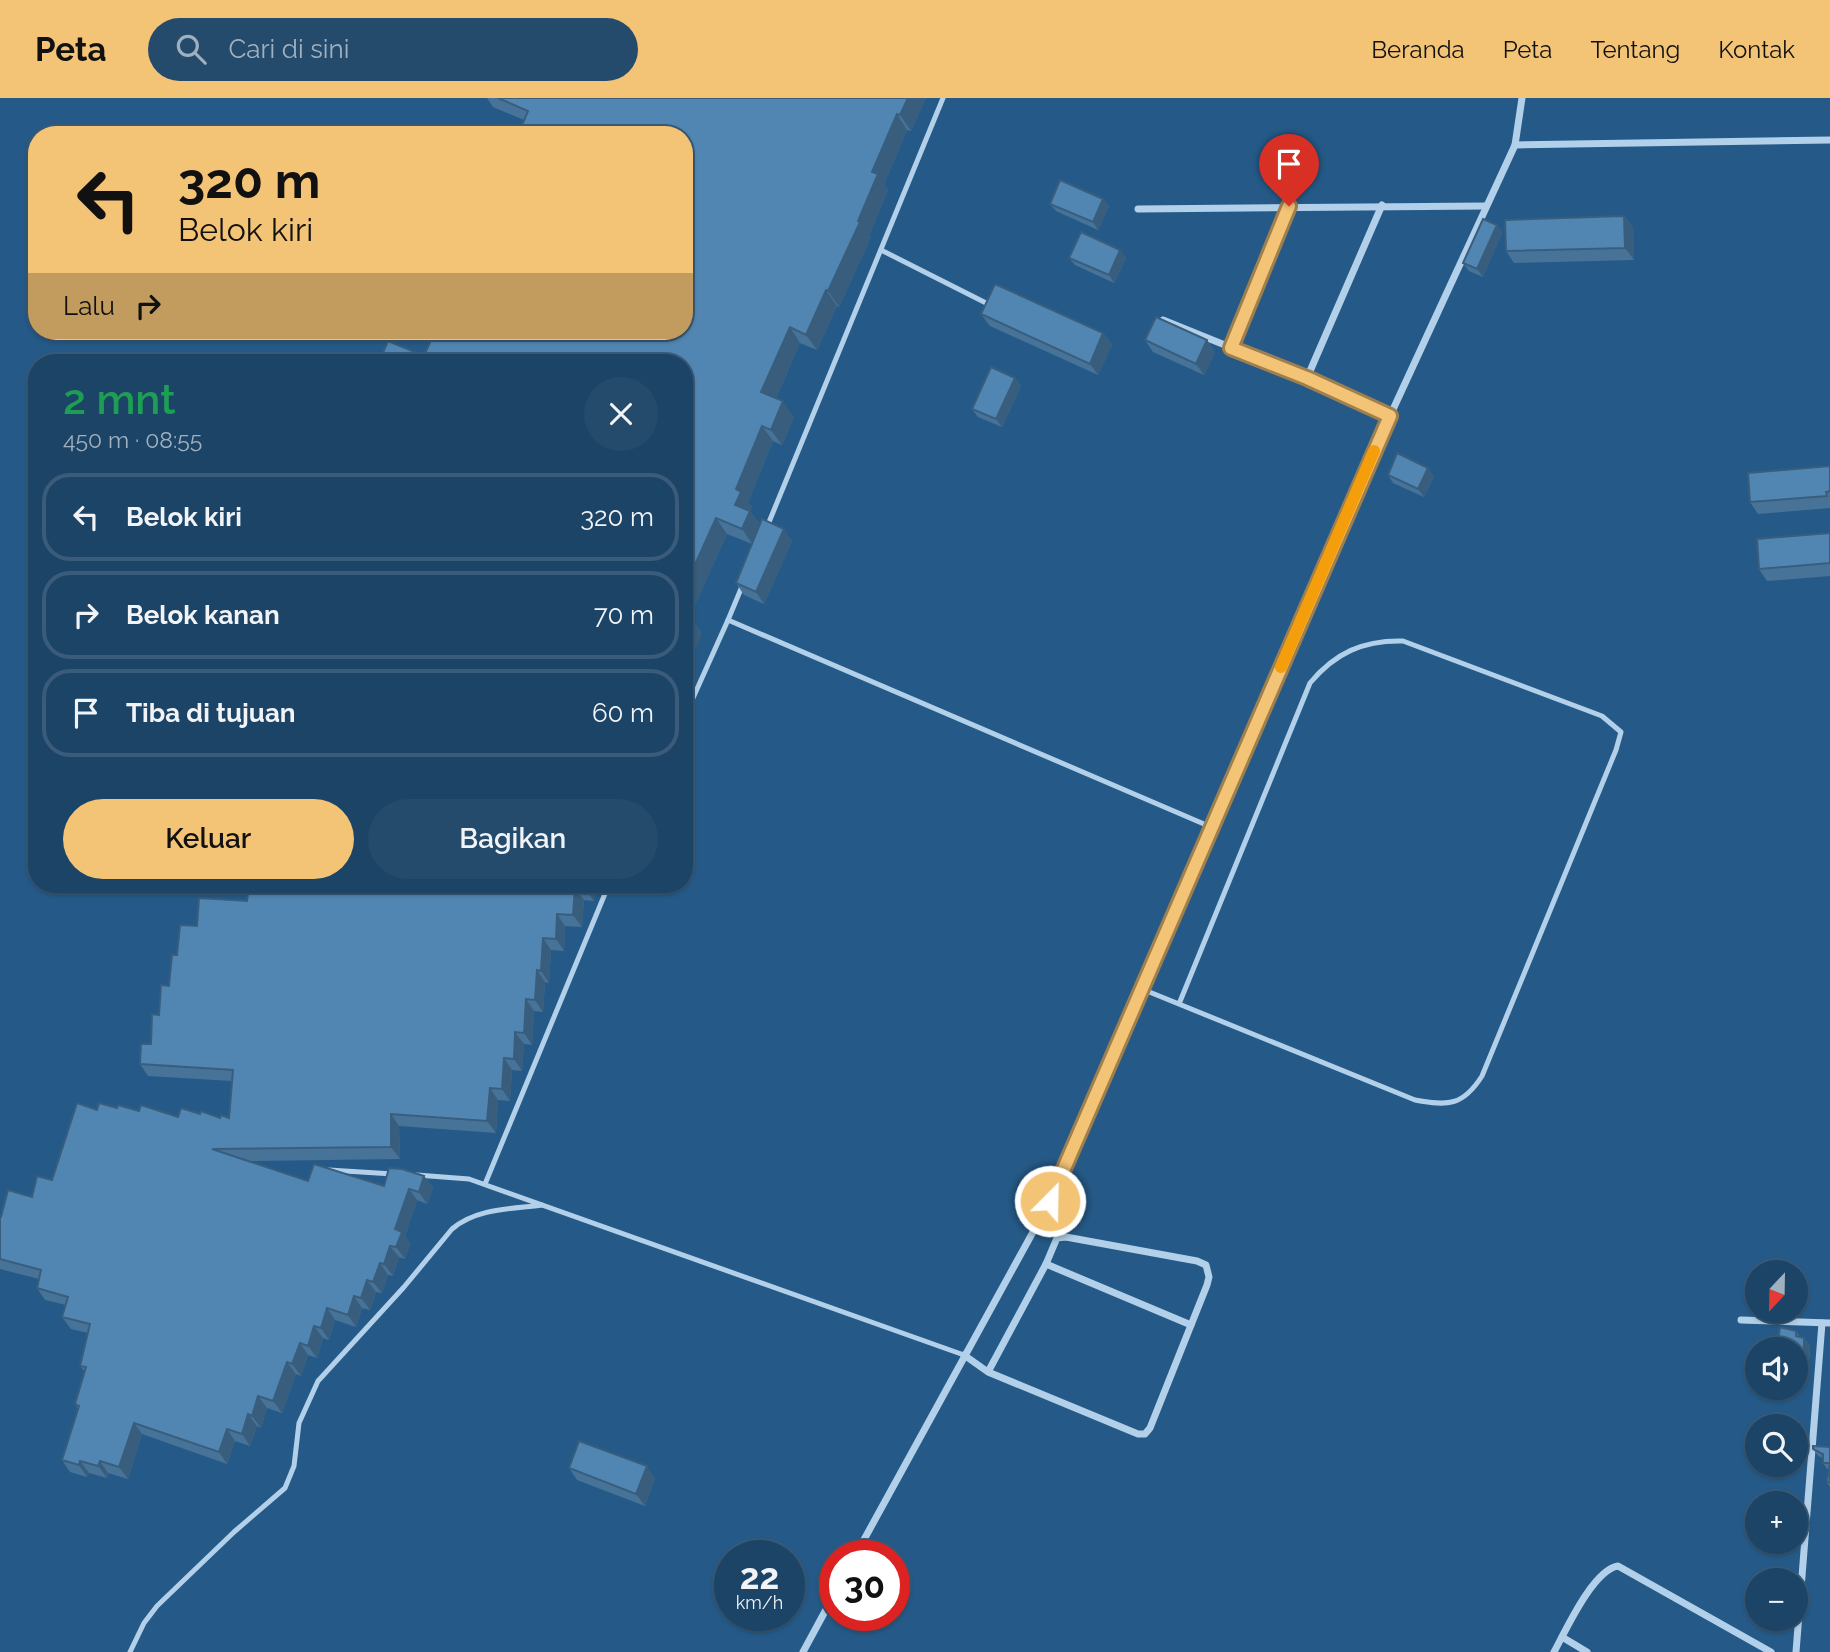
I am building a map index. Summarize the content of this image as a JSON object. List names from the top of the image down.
{
  "north": "bottom",
  "page": {
    "header": "Peta",
    "search": "Cari di sini",
    "nav": [
      "Beranda",
      "Peta",
      "Tentang",
      "Kontak"
    ],
    "turn": ["320 m", "Belok kiri"],
    "then": "Lalu",
    "heading": ["2 mnt", "450 m · 08:55"],
    "list": [
      {
        "name": "Belok kiri",
        "value": "320 m"
      },
      {
        "name": "Belok kanan",
        "value": "70 m"
      },
      {
        "name": "Tiba di tujuan",
        "value": "60 m"
      }
    ],
    "buttons": ["Keluar", "Bagikan"],
    "map_buttons": ["+", "−"],
    "speed": "22 km/h",
    "limit": "30"
  }
}
